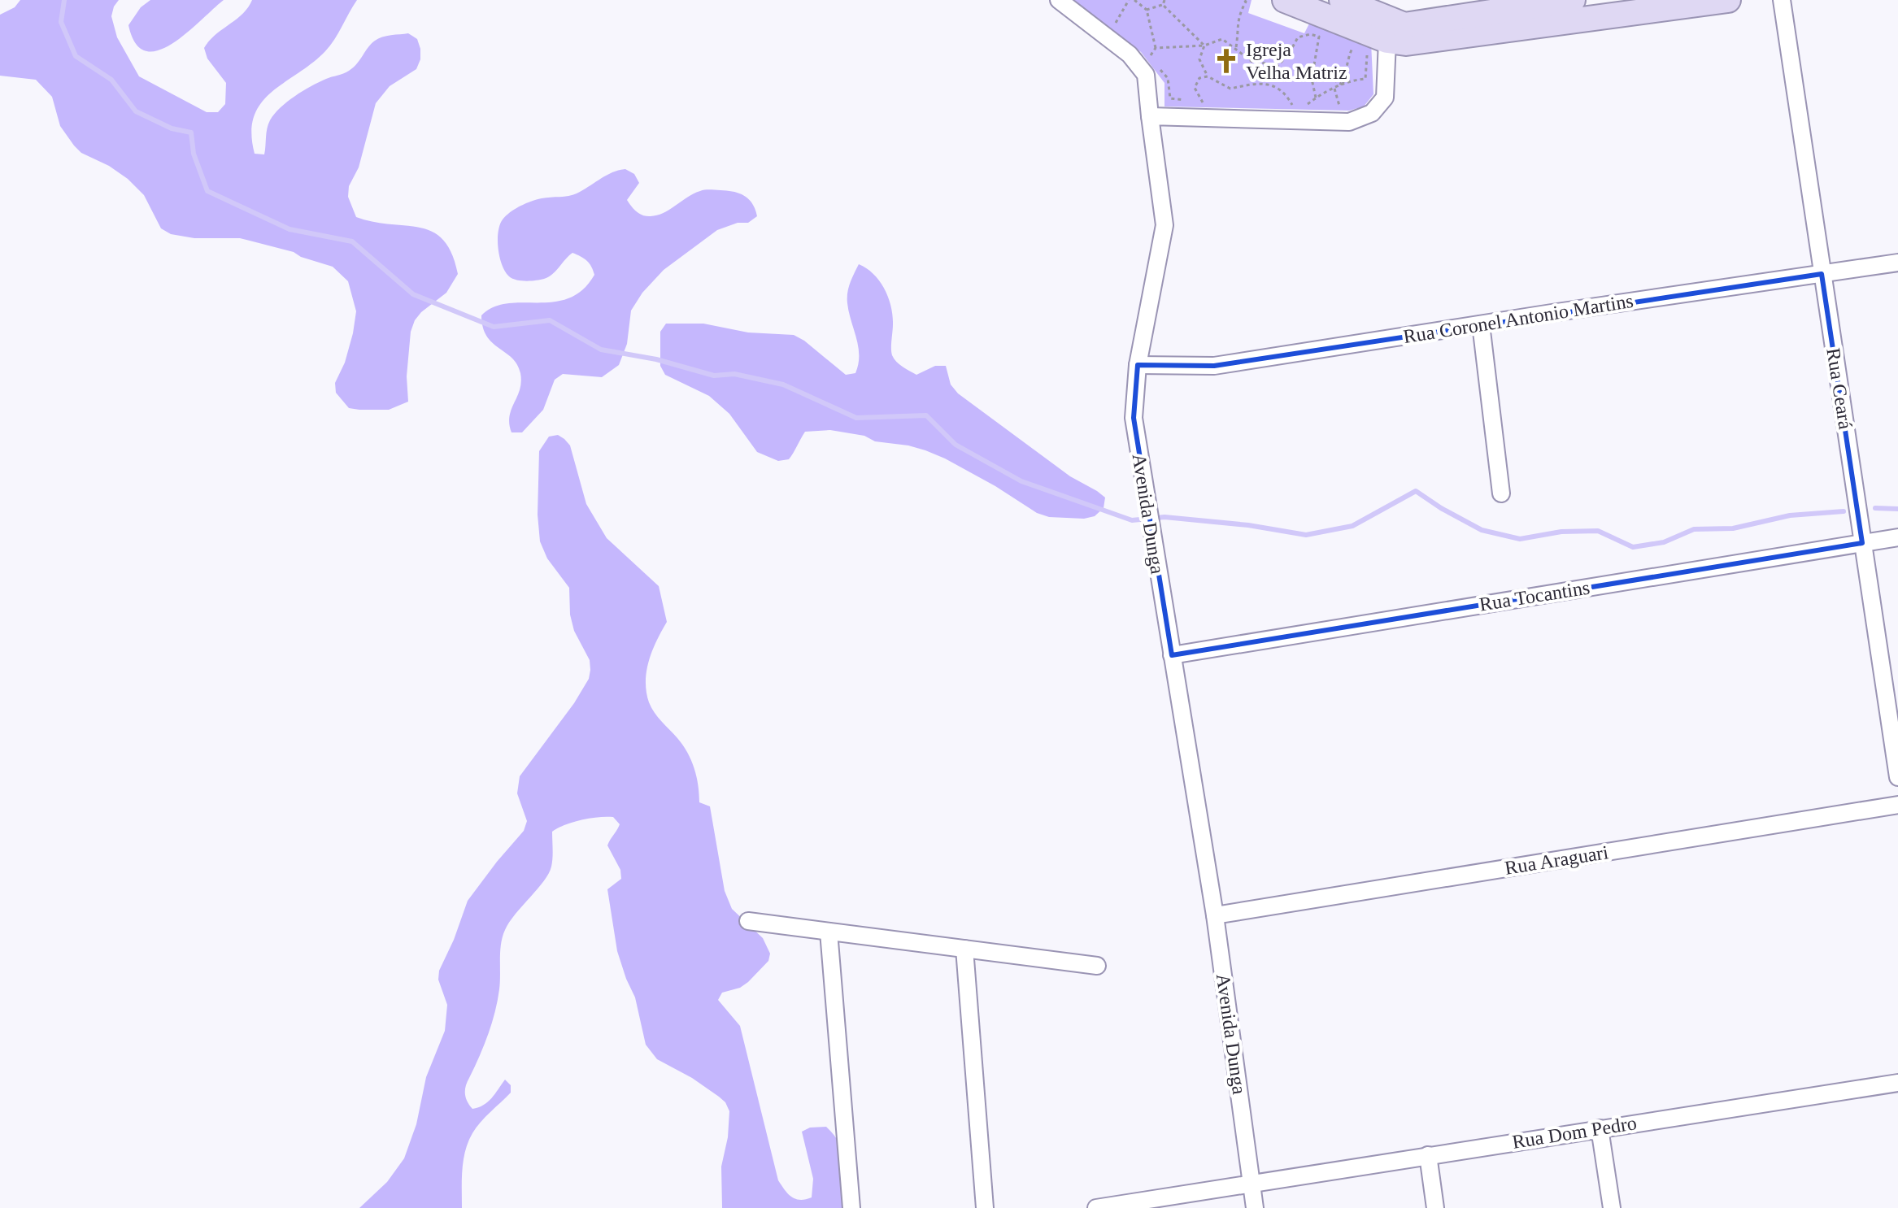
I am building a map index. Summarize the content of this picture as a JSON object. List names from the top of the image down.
{
  "streets": {
    "street": [
      "Rua Coronel Antonio Martins",
      "Rua Ceará",
      "Avenida Dunga",
      "Rua Tocantins",
      "Rua Araguari",
      "Rua Dom Pedro"
    ]
  },
  "crossings": [
    ["Rua Coronel Antonio Martins", "Rua Ceará"],
    ["Rua Coronel Antonio Martins", "Avenida Dunga"],
    ["Rua Ceará", "Rua Tocantins"],
    ["Avenida Dunga", "Rua Tocantins"],
    ["Avenida Dunga", "Rua Araguari"],
    ["Avenida Dunga", "Rua Dom Pedro"]
  ],
  "places": {
    "church": ["Igreja Velha Matriz"]
  }
}
